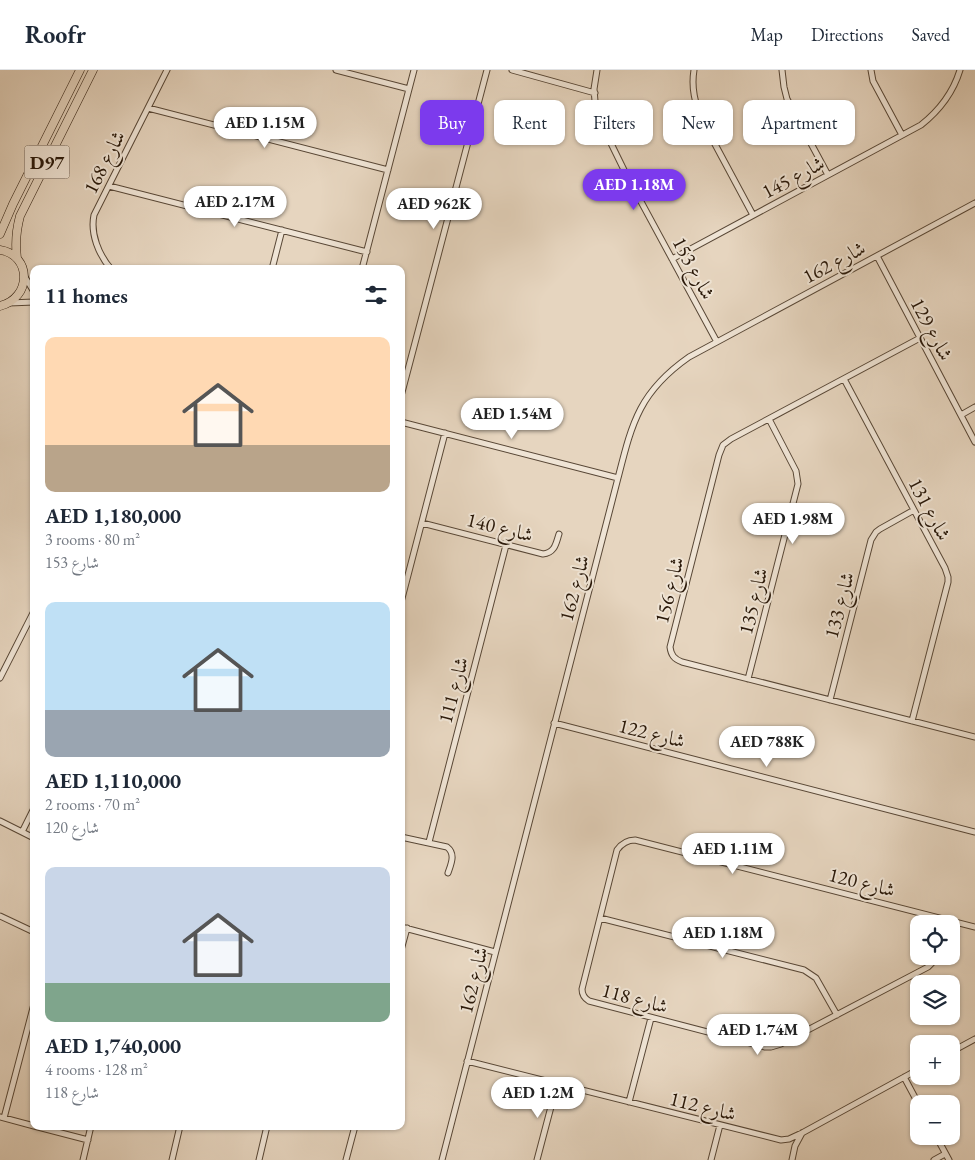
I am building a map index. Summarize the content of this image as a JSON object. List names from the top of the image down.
{
  "streets": {
    "main road": ["D97"],
    "street": [
      "شارع 168",
      "شارع 145",
      "شارع 162",
      "شارع 153",
      "شارع 129",
      "شارع 131",
      "شارع 140",
      "شارع 156",
      "شارع 135",
      "شارع 133",
      "شارع 111",
      "شارع 122",
      "شارع 120",
      "شارع 118",
      "شارع 112"
    ]
  },
  "crossings": [
    ["شارع 145", "شارع 153"],
    ["شارع 162", "شارع 153"],
    ["شارع 162", "شارع 129"],
    ["شارع 162", "شارع 122"],
    ["شارع 162", "شارع 112"],
    ["شارع 129", "شارع 156"],
    ["شارع 131", "شارع 156"],
    ["شارع 131", "شارع 133"],
    ["شارع 140", "شارع 111"],
    ["شارع 156", "شارع 135"],
    ["شارع 156", "شارع 133"],
    ["شارع 120", "شارع 118"]
  ],
  "page": {
    "header": "Roofr",
    "nav": ["Map", "Directions", "Saved"],
    "chip": [
      "Buy",
      "Rent",
      "Filters",
      "New",
      "Apartment"
    ],
    "price": [
      "AED 1.15M",
      "AED 1.18M",
      "AED 2.17M",
      "AED 962K",
      "AED 1.54M",
      "AED 1.98M",
      "AED 788K",
      "AED 1.11M",
      "AED 1.18M",
      "AED 1.74M",
      "AED 1.2M"
    ],
    "heading": "11 homes",
    "list": [
      {
        "name": "AED 1,180,000",
        "note": "3 rooms · 80 m² · شارع 153"
      },
      {
        "name": "AED 1,110,000",
        "note": "2 rooms · 70 m² · شارع 120"
      },
      {
        "name": "AED 1,740,000",
        "note": "4 rooms · 128 m² · شارع 118"
      }
    ],
    "map_buttons": ["+", "−"]
  }
}
